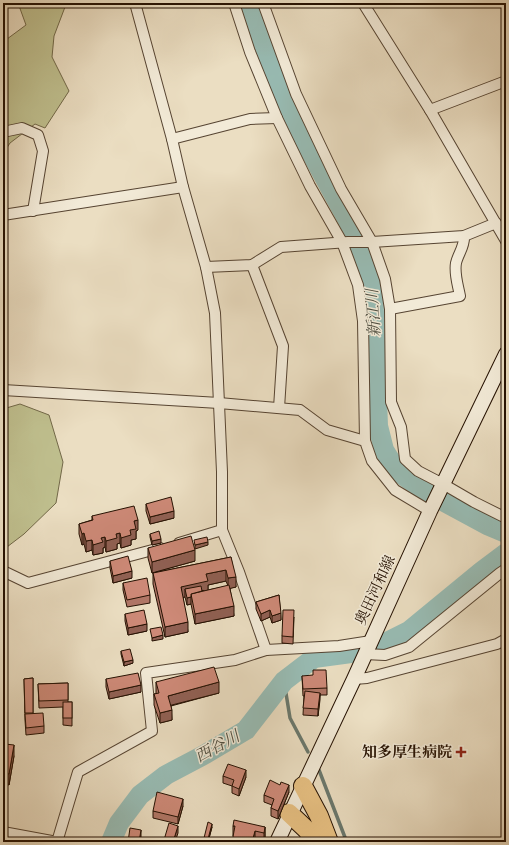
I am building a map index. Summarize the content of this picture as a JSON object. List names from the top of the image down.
{
  "streets": {
    "main road": ["奥田河和線"]
  },
  "water": ["新江川", "西谷川"],
  "places": {
    "health": ["知多厚生病院"]
  }
}
